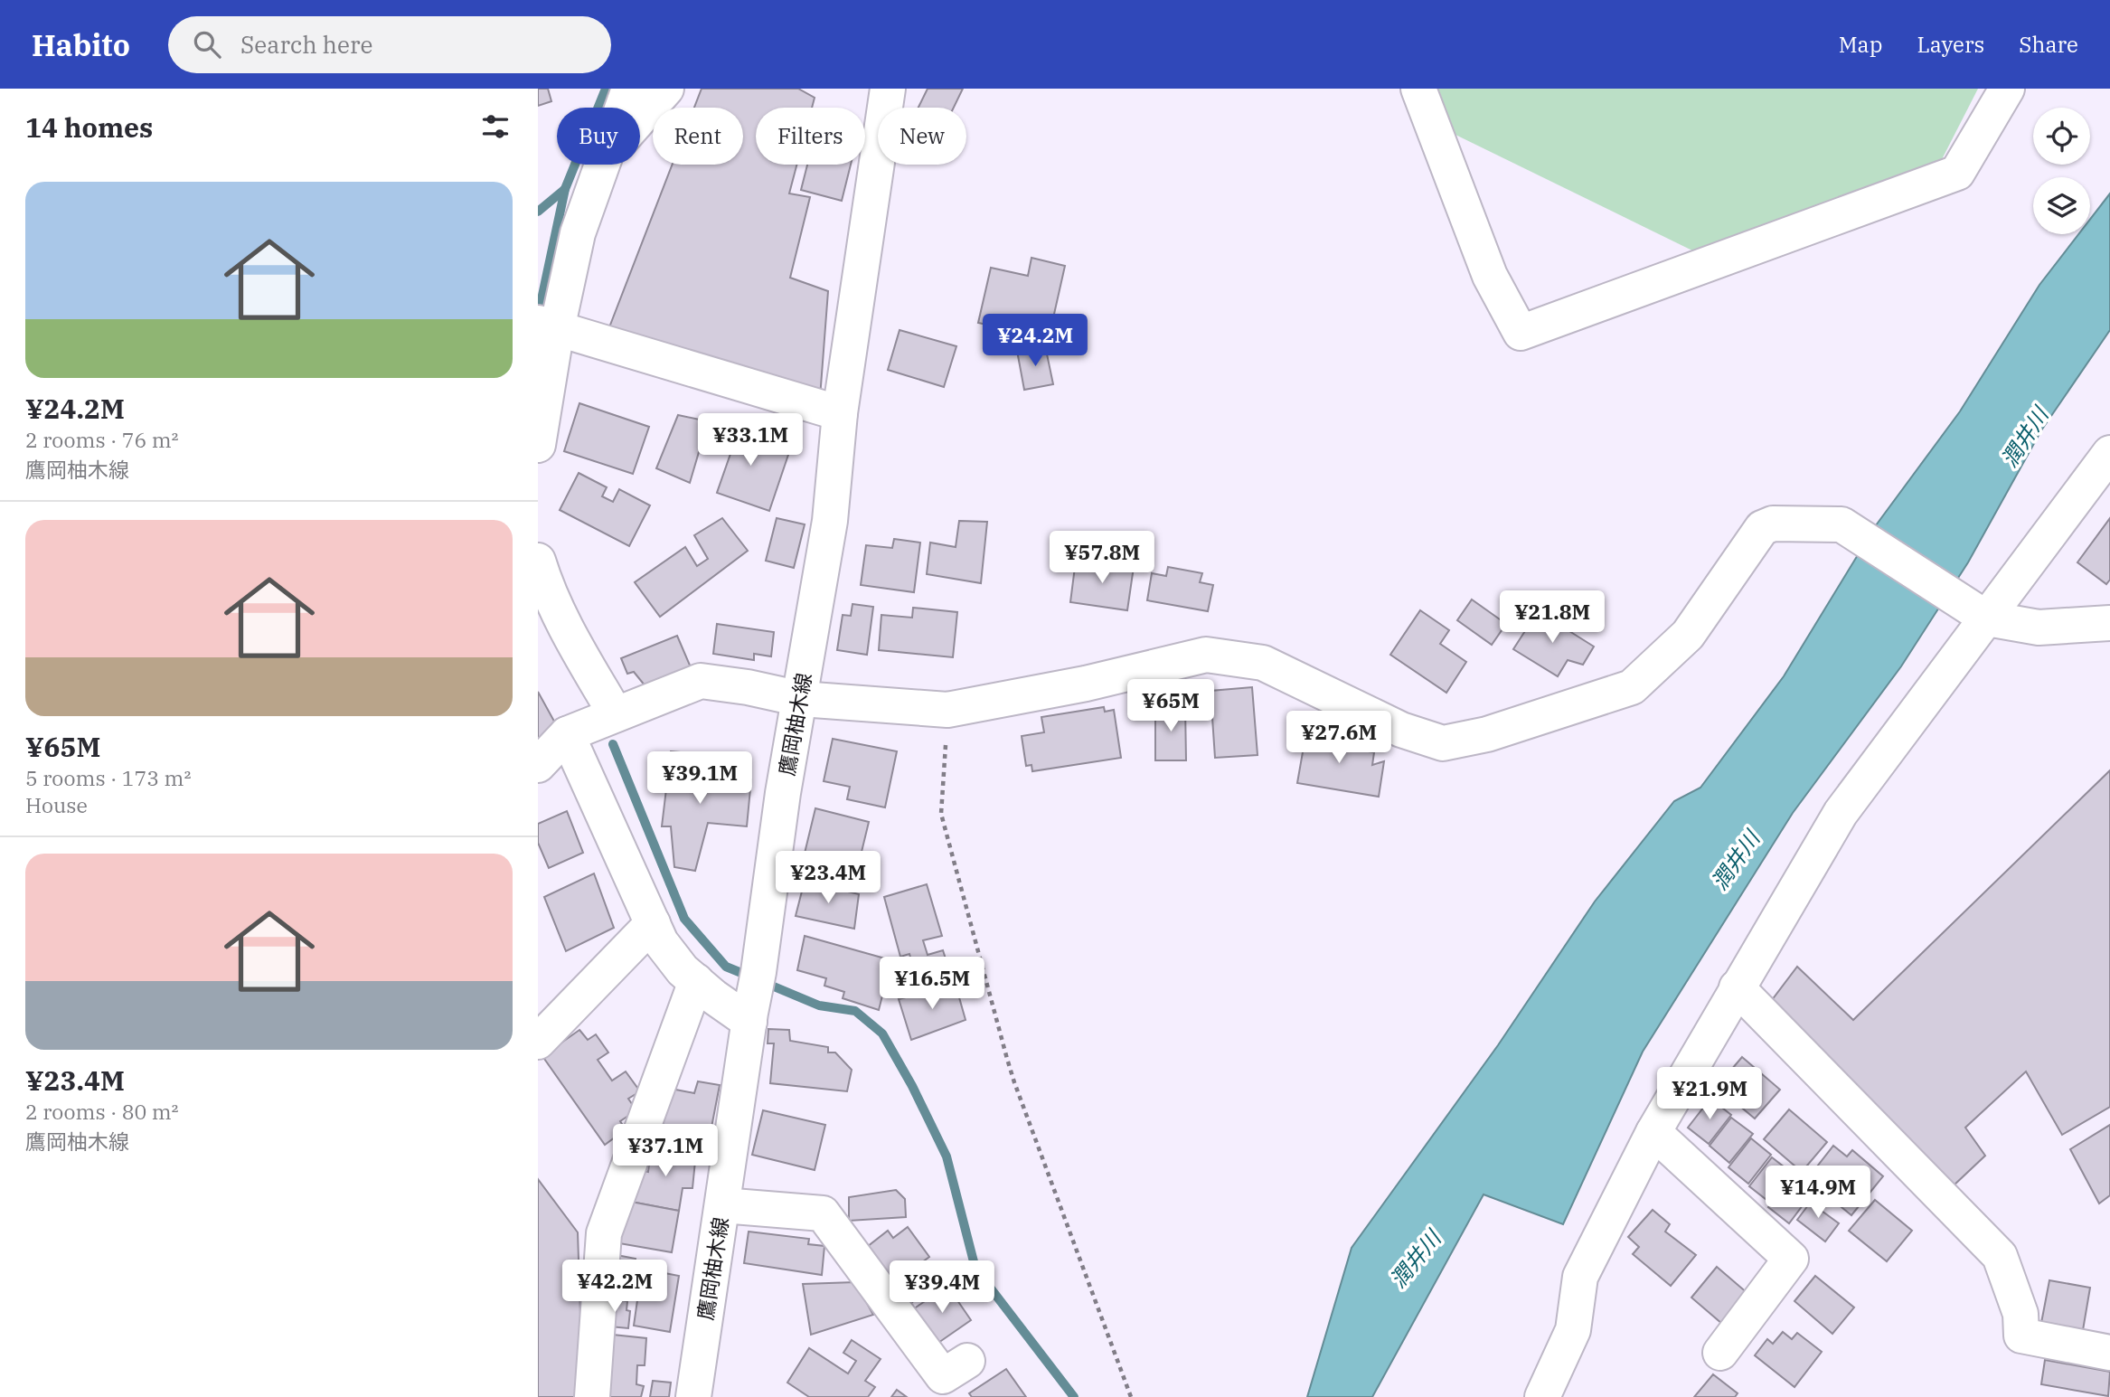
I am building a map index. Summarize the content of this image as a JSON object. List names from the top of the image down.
{
  "streets": {
    "street": ["鷹岡柚木線"]
  },
  "water": ["潤井川"],
  "page": {
    "header": "Habito",
    "search": "Search here",
    "nav": ["Map", "Layers", "Share"],
    "heading": "14 homes",
    "chip": [
      "Buy",
      "Rent",
      "Filters",
      "New"
    ],
    "list": [
      {
        "name": "¥24.2M",
        "note": "2 rooms · 76 m² · 鷹岡柚木線"
      },
      {
        "name": "¥65M",
        "note": "5 rooms · 173 m² · House"
      },
      {
        "name": "¥23.4M",
        "note": "2 rooms · 80 m² · 鷹岡柚木線"
      }
    ],
    "price": [
      "¥24.2M",
      "¥33.1M",
      "¥57.8M",
      "¥21.8M",
      "¥65M",
      "¥27.6M",
      "¥39.1M",
      "¥23.4M",
      "¥16.5M",
      "¥21.9M",
      "¥37.1M",
      "¥14.9M",
      "¥42.2M",
      "¥39.4M"
    ]
  }
}
